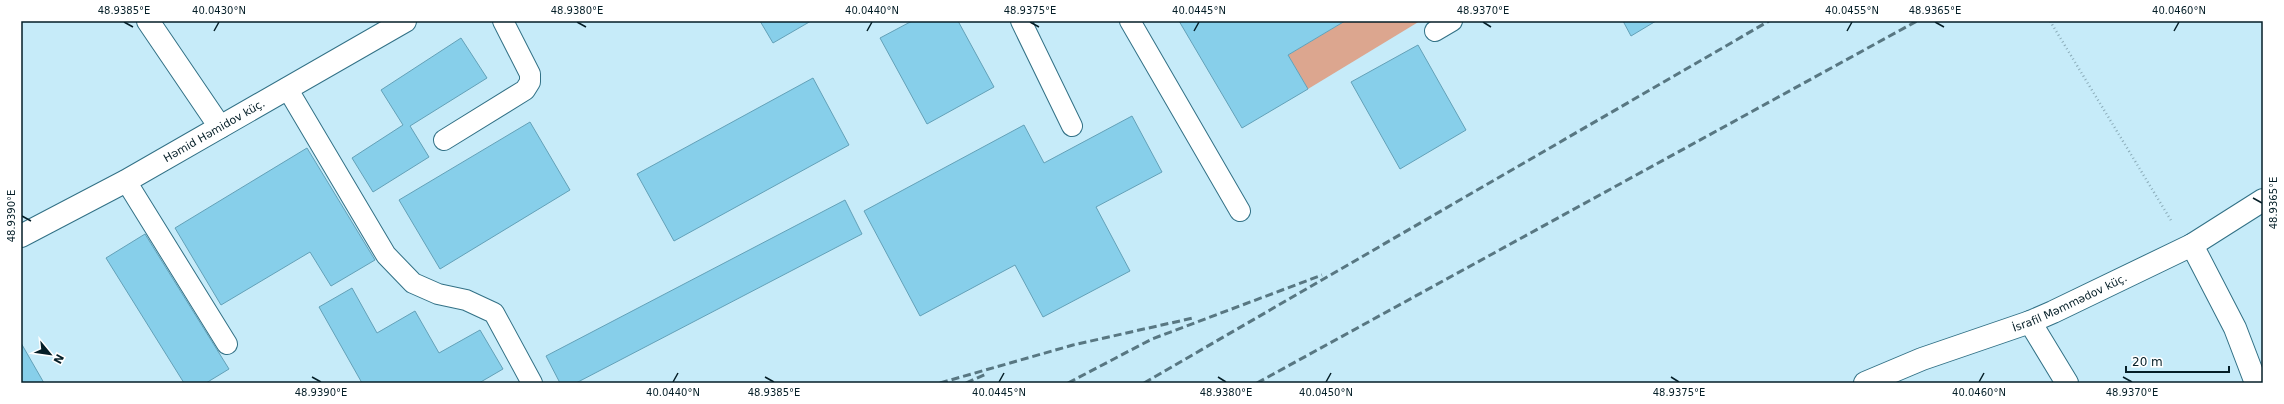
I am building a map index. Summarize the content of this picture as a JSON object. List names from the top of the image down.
{
  "streets": {
    "street": ["Həmid Həmidov küç.", "İsrafil Məmmədov küç."]
  },
  "scale_bar": "20 m",
  "north": "bottom right",
  "coordinates": [
    "48.9385°E",
    "40.0430°N",
    "48.9380°E",
    "40.0440°N",
    "48.9375°E",
    "40.0445°N",
    "48.9370°E",
    "40.0455°N",
    "48.9365°E",
    "40.0460°N",
    "48.9390°E",
    "40.0450°N"
  ]
}
